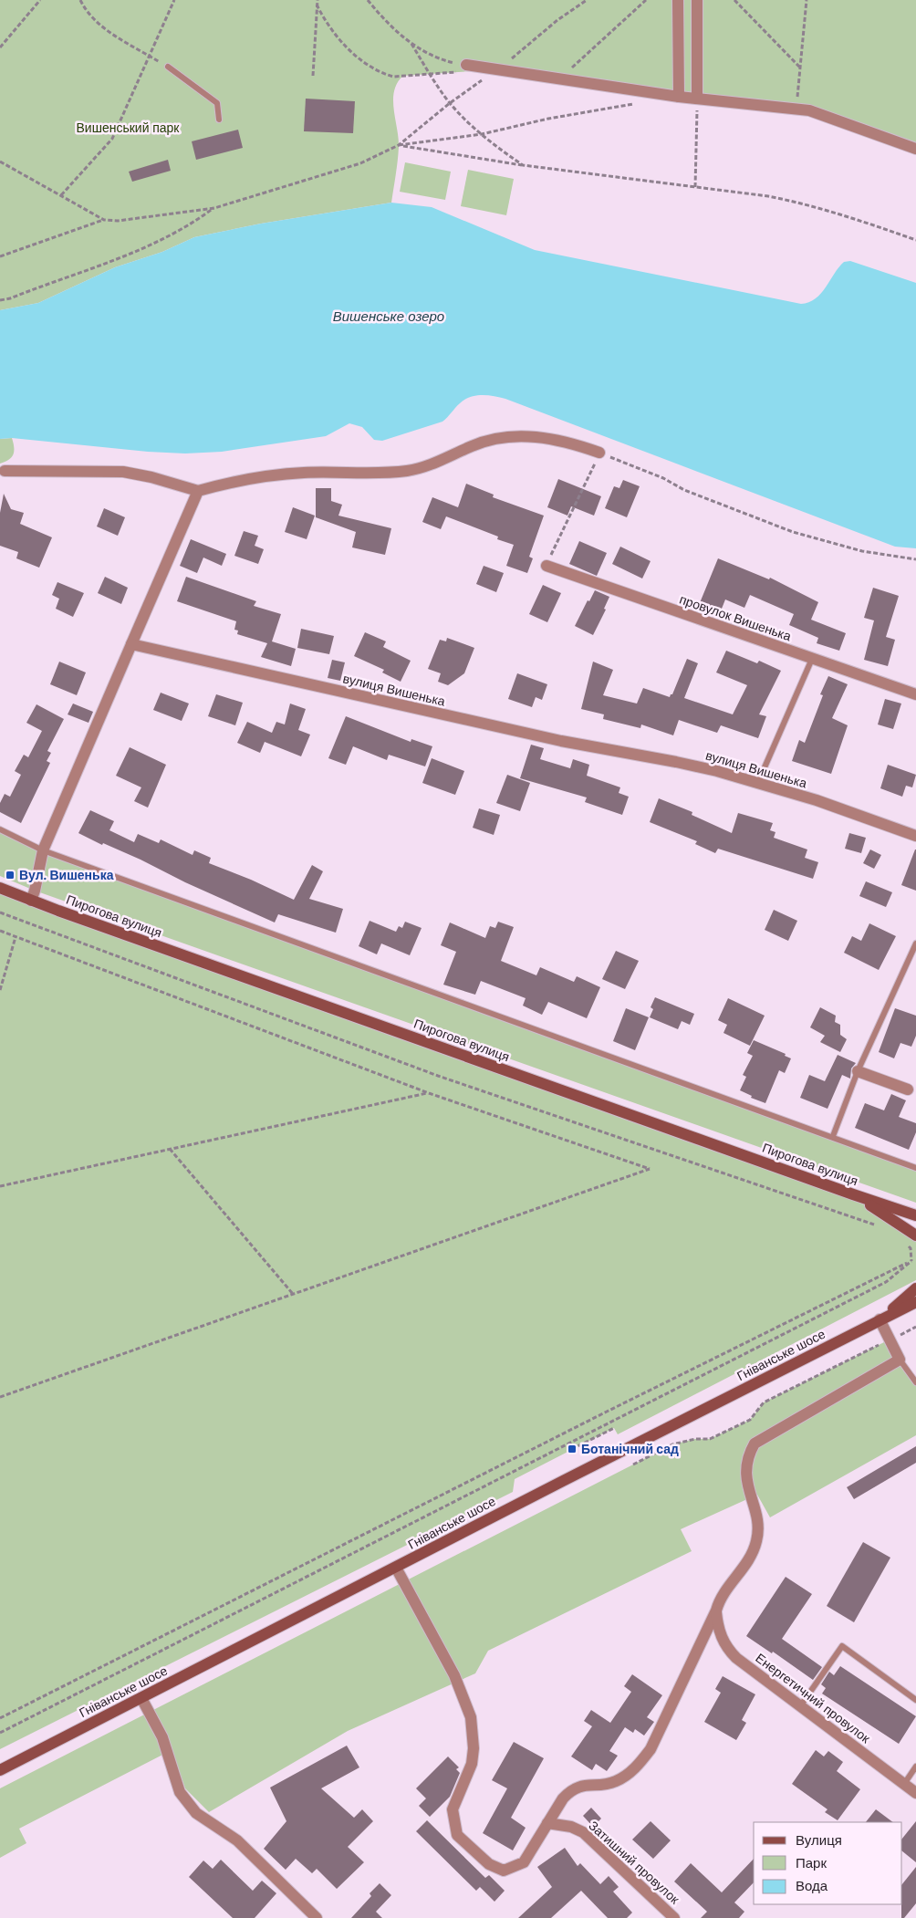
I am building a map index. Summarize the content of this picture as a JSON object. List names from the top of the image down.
{
  "streets": {
    "main road": ["Пирогова вулиця", "Гніванське шосе"],
    "street": [
      "провулок Вишенька",
      "вулиця Вишенька",
      "Енергетичний провулок",
      "Затишний провулок"
    ]
  },
  "water": ["Вишенське озеро"],
  "parks": ["Вишенський парк"],
  "places": {
    "transit": ["Вул. Вишенька", "Ботанічний сад"]
  },
  "legend": ["Вулиця", "Парк", "Вода"]
}
